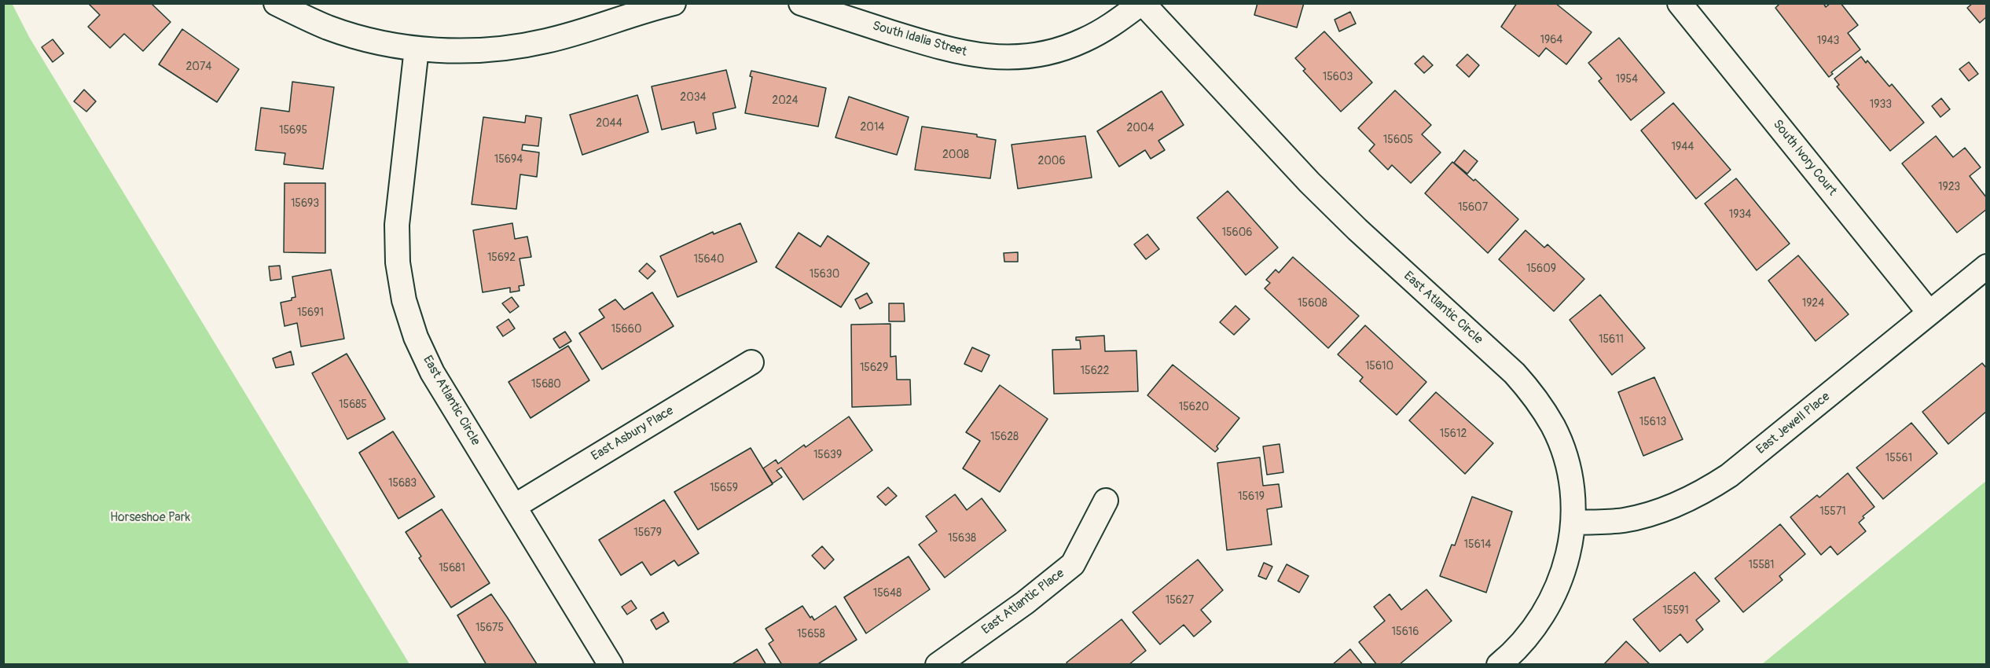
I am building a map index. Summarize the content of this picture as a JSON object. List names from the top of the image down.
{
  "streets": {
    "street": [
      "South Idalia Street",
      "South Ivory Court",
      "East Atlantic Circle",
      "East Jewell Place",
      "East Asbury Place",
      "East Atlantic Place"
    ]
  },
  "crossings": [
    ["South Idalia Street", "East Atlantic Circle"],
    ["South Ivory Court", "East Jewell Place"],
    ["East Atlantic Circle", "East Jewell Place"],
    ["East Atlantic Circle", "East Asbury Place"]
  ],
  "parks": ["Horseshoe Park"],
  "house_numbers": [
    "1964",
    "1943",
    "2074",
    "15603",
    "1954",
    "2034",
    "2024",
    "1933",
    "2044",
    "2014",
    "2004",
    "15695",
    "15605",
    "1944",
    "2008",
    "15694",
    "2006",
    "1923",
    "15693",
    "15607",
    "1934",
    "15606",
    "15692",
    "15640",
    "15609",
    "15630",
    "15608",
    "1924",
    "15691",
    "15660",
    "15611",
    "15610",
    "15629",
    "15622",
    "15680",
    "15685",
    "15620",
    "15613",
    "15612",
    "15628",
    "15639",
    "15561",
    "15683",
    "15659",
    "15619",
    "15571",
    "15679",
    "15638",
    "15614",
    "15581",
    "15681",
    "15648",
    "15627",
    "15591",
    "15675",
    "15616",
    "15658"
  ]
}
